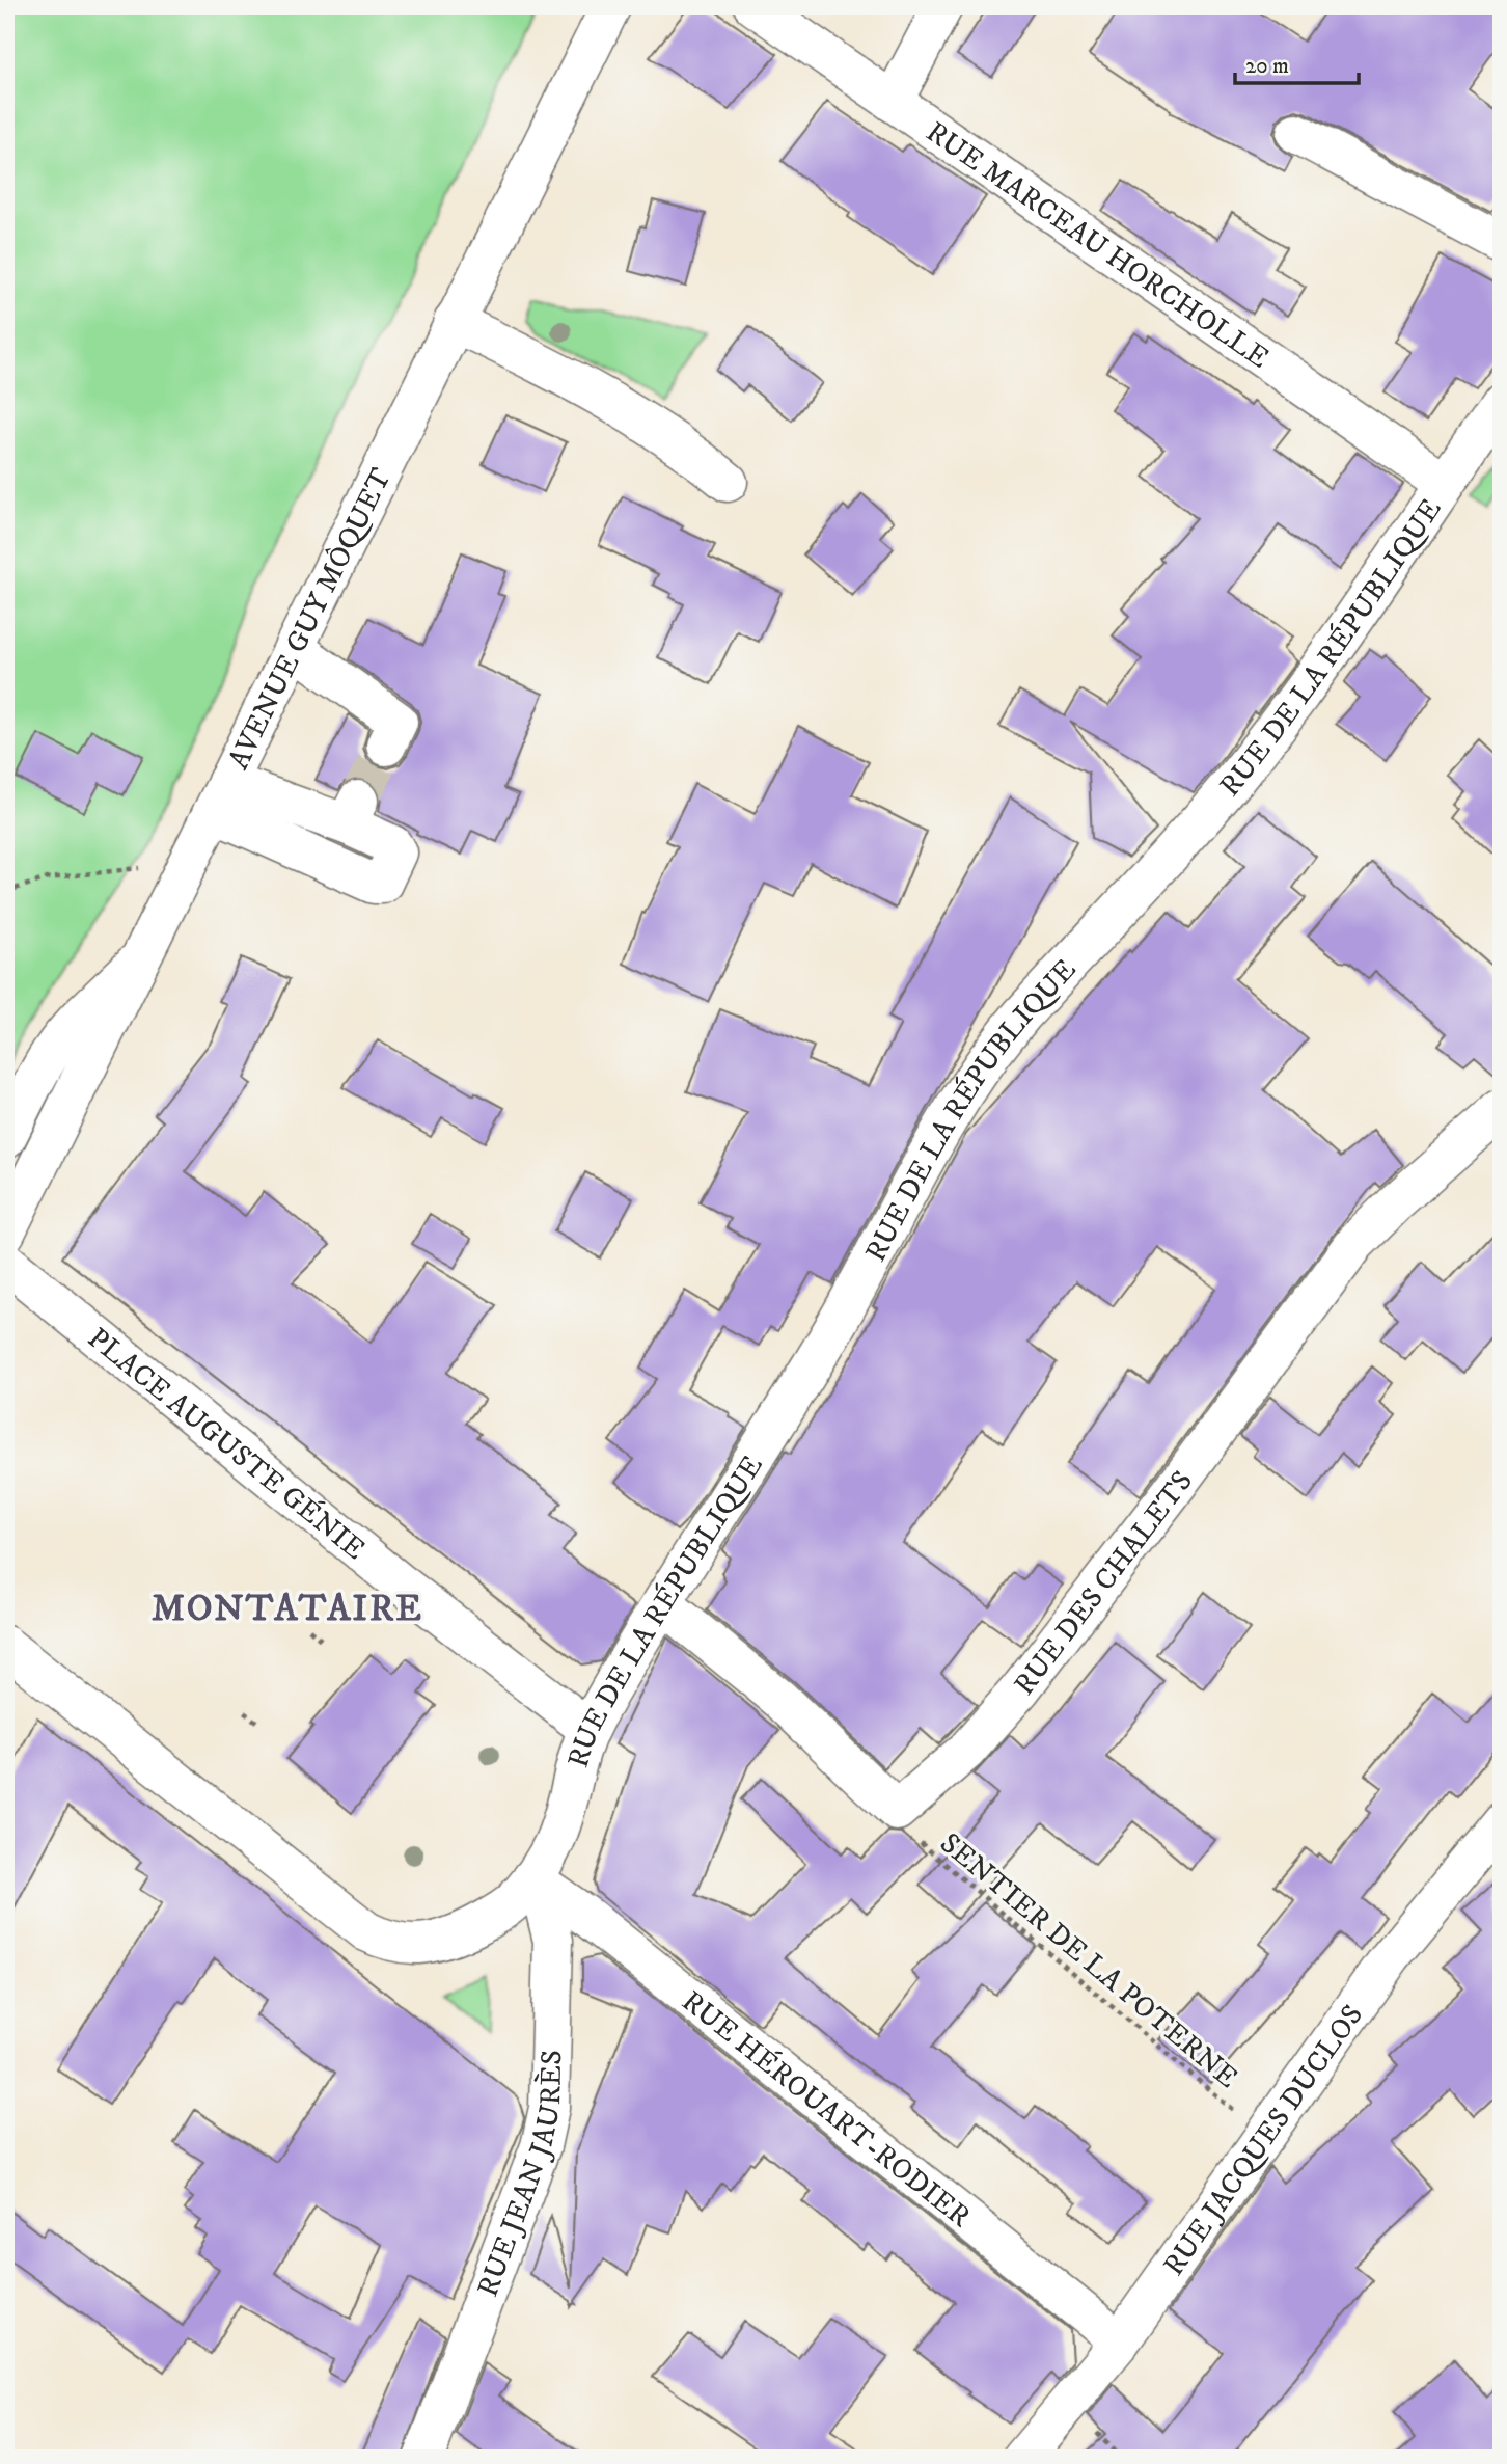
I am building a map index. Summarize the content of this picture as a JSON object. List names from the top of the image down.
{
  "streets": {
    "street": [
      "RUE MARCEAU HORCHOLLE",
      "AVENUE GUY MÔQUET",
      "RUE DE LA RÉPUBLIQUE",
      "PLACE AUGUSTE GÉNIE",
      "RUE DES CHALETS",
      "RUE HÉROUART-RODIER",
      "RUE JACQUES DUCLOS",
      "RUE JEAN JAURÈS"
    ],
    "path": ["SENTIER DE LA POTERNE"]
  },
  "crossings": [
    ["RUE MARCEAU HORCHOLLE", "RUE DE LA RÉPUBLIQUE"],
    ["RUE DE LA RÉPUBLIQUE", "PLACE AUGUSTE GÉNIE"],
    ["RUE DE LA RÉPUBLIQUE", "RUE HÉROUART-RODIER"],
    ["RUE DE LA RÉPUBLIQUE", "RUE JEAN JAURÈS"],
    ["RUE DES CHALETS", "SENTIER DE LA POTERNE"],
    ["SENTIER DE LA POTERNE", "RUE JACQUES DUCLOS"],
    ["RUE HÉROUART-RODIER", "RUE JACQUES DUCLOS"],
    ["RUE HÉROUART-RODIER", "RUE JEAN JAURÈS"]
  ],
  "districts": ["MONTATAIRE"],
  "scale_bar": "20 m"
}
